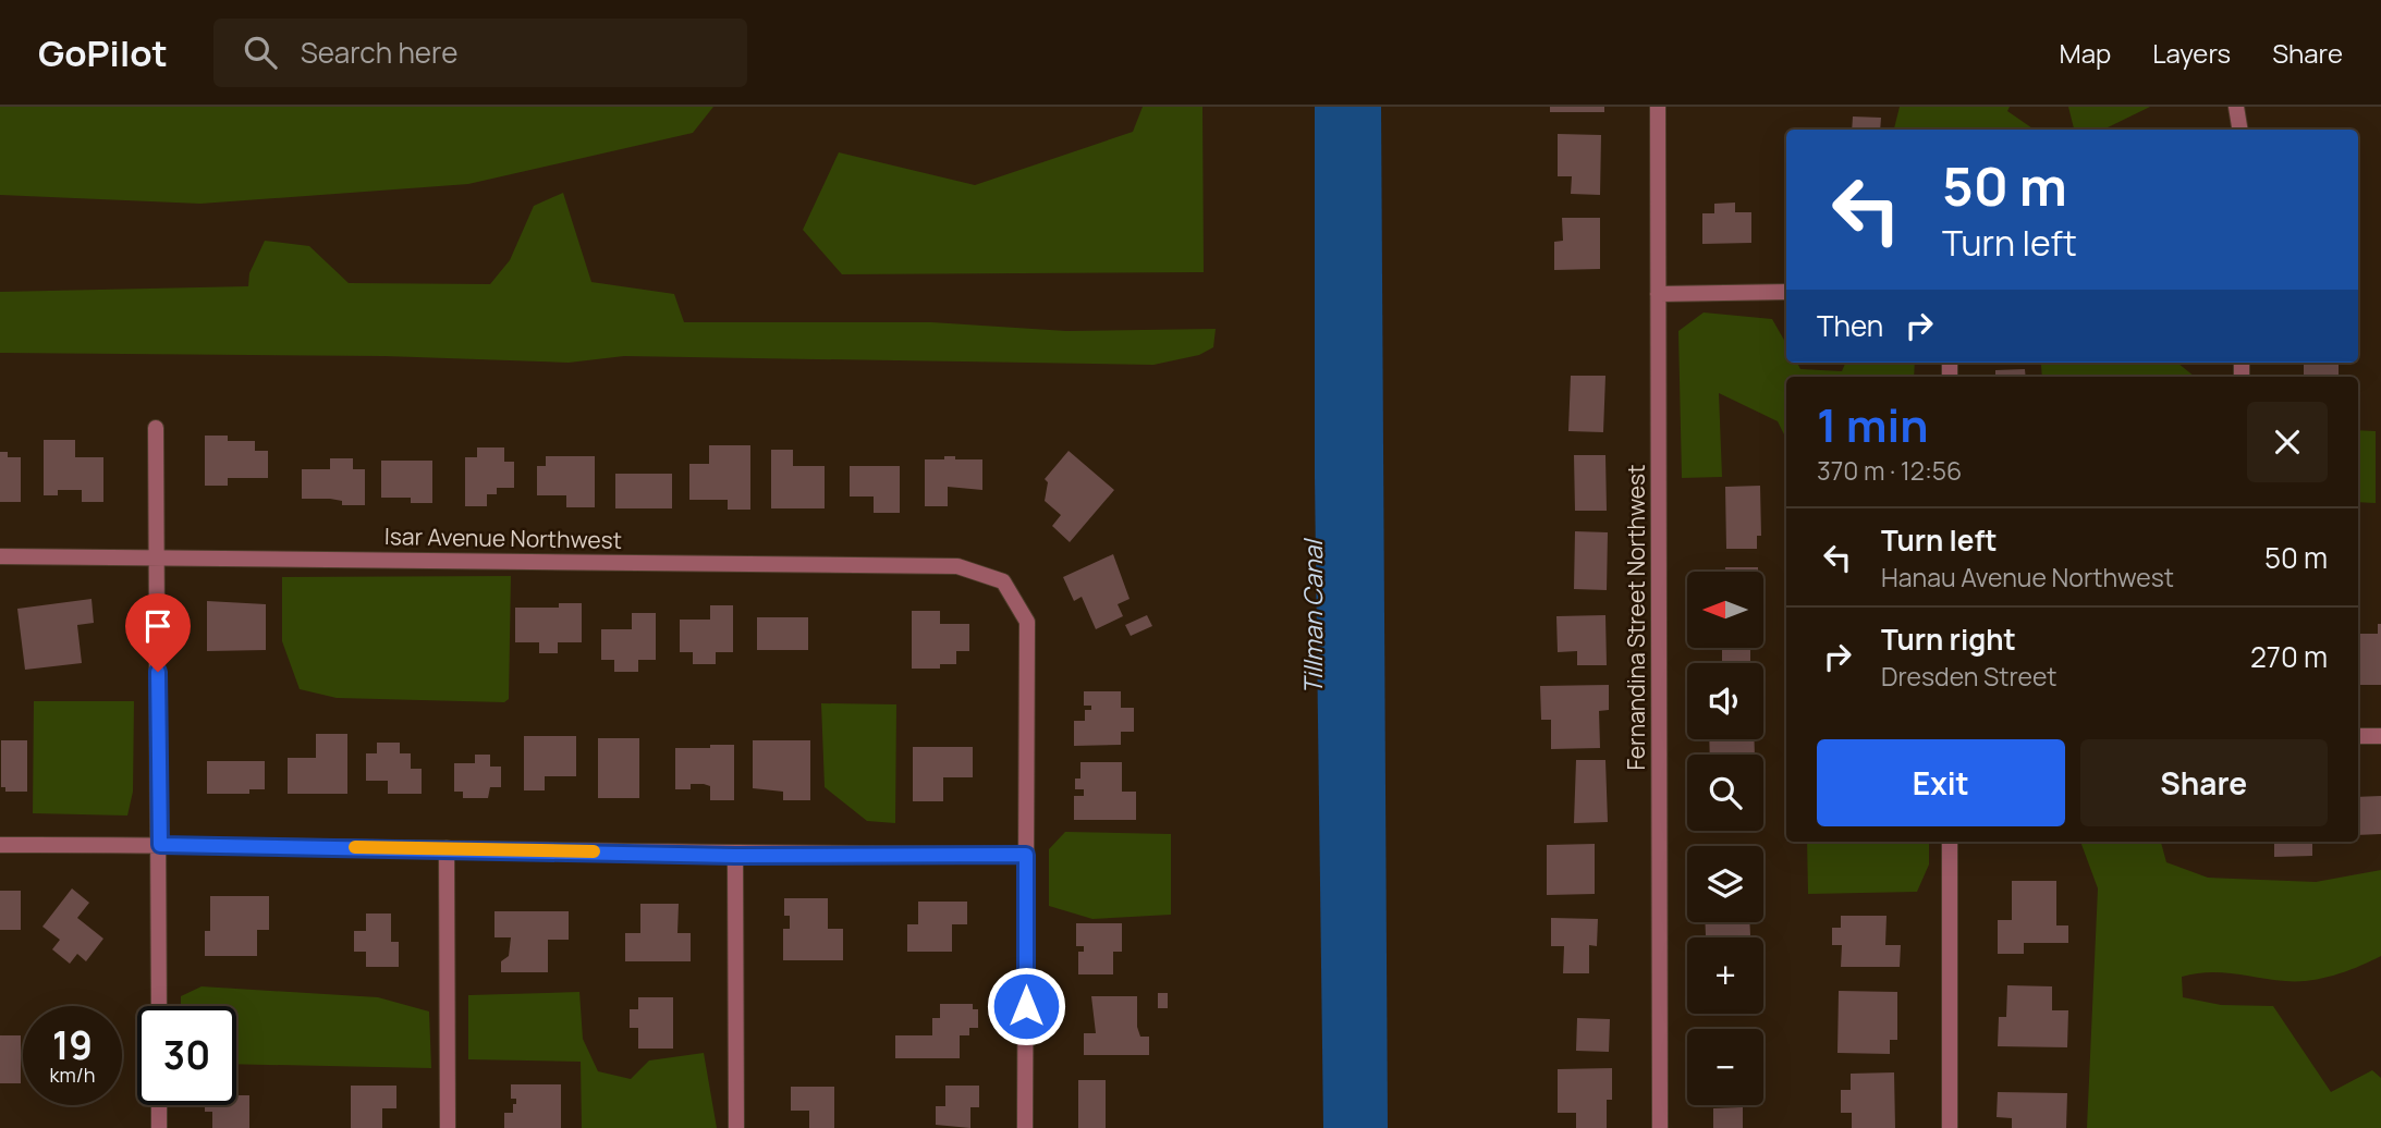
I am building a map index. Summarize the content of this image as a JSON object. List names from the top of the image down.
{
  "streets": {
    "street": ["Isar Avenue Northwest", "Fernandina Street Northwest"]
  },
  "water": ["Tillman Canal"],
  "north": "left",
  "page": {
    "header": "GoPilot",
    "search": "Search here",
    "nav": ["Map", "Layers", "Share"],
    "turn": ["50 m", "Turn left"],
    "then": "Then",
    "heading": ["1 min", "370 m · 12:56"],
    "list": [
      {
        "name": "Turn left",
        "note": "Hanau Avenue Northwest",
        "value": "50 m"
      },
      {
        "name": "Turn right",
        "note": "Dresden Street",
        "value": "270 m"
      }
    ],
    "map_buttons": ["+", "−"],
    "buttons": ["Exit", "Share"],
    "speed": "19 km/h",
    "limit": "30"
  }
}
